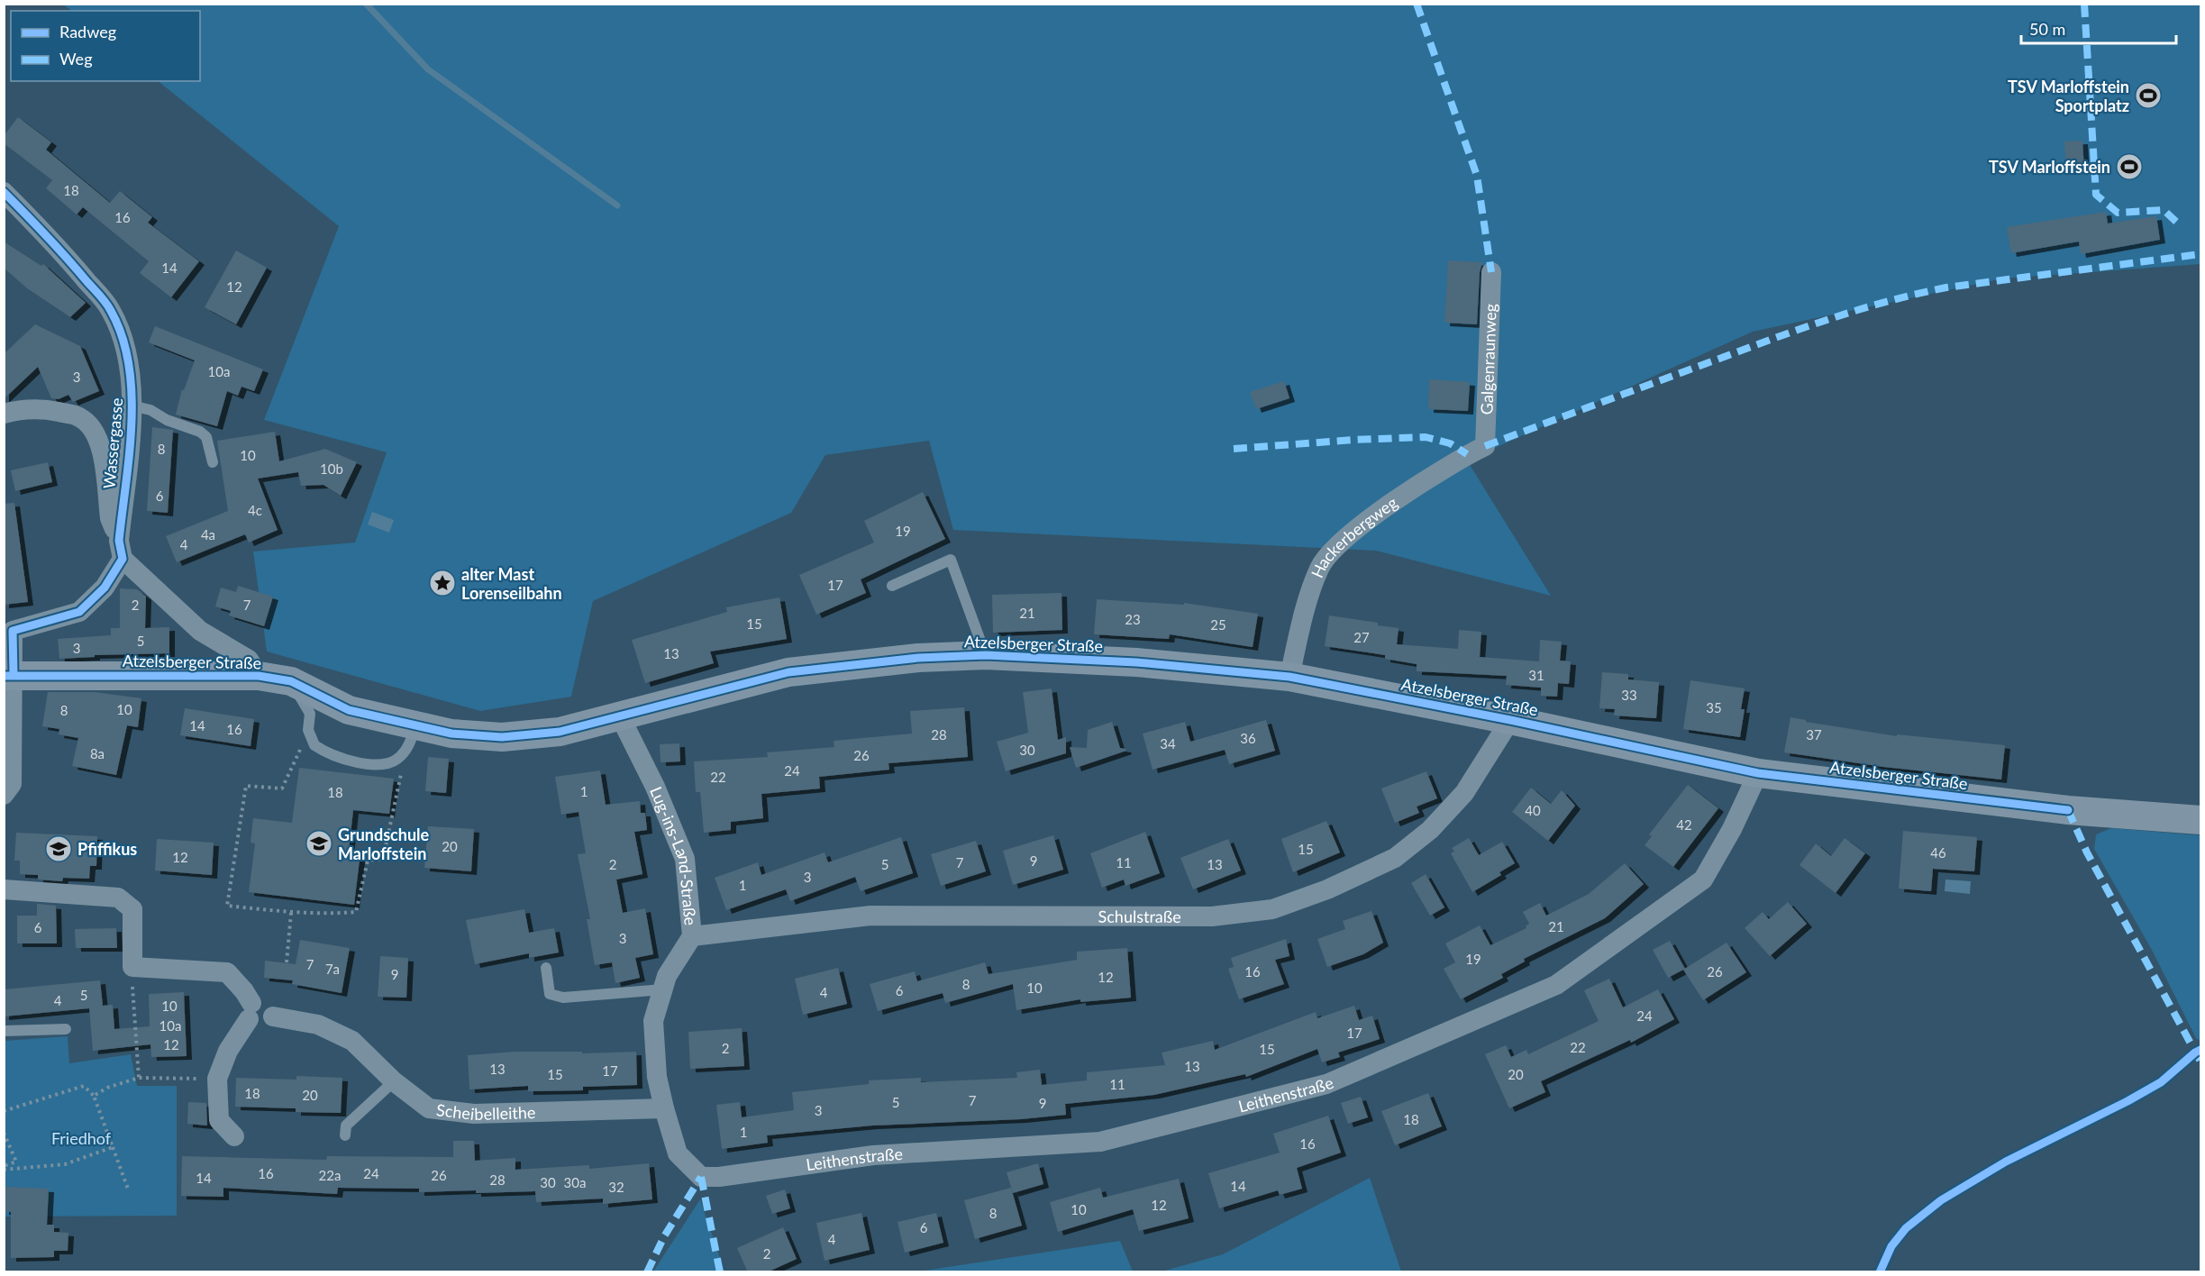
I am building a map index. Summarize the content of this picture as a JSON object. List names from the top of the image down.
{
  "streets": {
    "street": [
      "Galgenraunweg",
      "Wassergasse",
      "Hackerbergweg",
      "Atzelsberger Straße",
      "Lug-ins-Land-Straße",
      "Schulstraße",
      "Leithenstraße",
      "Scheibelleithe"
    ]
  },
  "crossings": [
    ["Galgenraunweg", "Hackerbergweg"],
    ["Wassergasse", "Atzelsberger Straße"],
    ["Hackerbergweg", "Atzelsberger Straße"],
    ["Atzelsberger Straße", "Lug-ins-Land-Straße"],
    ["Atzelsberger Straße", "Schulstraße"],
    ["Atzelsberger Straße", "Leithenstraße"],
    ["Lug-ins-Land-Straße", "Schulstraße"],
    ["Lug-ins-Land-Straße", "Leithenstraße"],
    ["Lug-ins-Land-Straße", "Scheibelleithe"]
  ],
  "parks": ["Friedhof"],
  "places": {
    "sports": ["TSV Marloffstein Sportplatz", "TSV Marloffstein"],
    "place": ["alter Mast Lorenseilbahn"],
    "school or university": ["Grundschule Marloffstein", "Pfiffikus"]
  },
  "house_numbers": [
    "18",
    "16",
    "14",
    "12",
    "10a",
    "3",
    "8",
    "10",
    "10b",
    "6",
    "4c",
    "19",
    "4a",
    "4",
    "17",
    "2",
    "7",
    "21",
    "23",
    "15",
    "25",
    "27",
    "5",
    "3",
    "13",
    "31",
    "33",
    "35",
    "10",
    "8",
    "14",
    "16",
    "28",
    "37",
    "36",
    "34",
    "30",
    "8a",
    "26",
    "24",
    "22",
    "1",
    "18",
    "40",
    "42",
    "20",
    "15",
    "46",
    "12",
    "9",
    "7",
    "11",
    "2",
    "5",
    "13",
    "3",
    "1",
    "21",
    "6",
    "3",
    "19",
    "7",
    "7a",
    "16",
    "26",
    "9",
    "12",
    "8",
    "10",
    "6",
    "4",
    "5",
    "4",
    "10",
    "24",
    "10a",
    "17",
    "12",
    "22",
    "2",
    "15",
    "13",
    "13",
    "17",
    "15",
    "20",
    "11",
    "18",
    "20",
    "7",
    "5",
    "9",
    "3",
    "18",
    "1",
    "16",
    "16",
    "24",
    "22a",
    "26",
    "14",
    "28",
    "30",
    "30a",
    "14",
    "32",
    "12",
    "10",
    "8",
    "6",
    "4",
    "2"
  ],
  "legend": ["Radweg", "Weg"],
  "scale_bar": "50 m"
}
